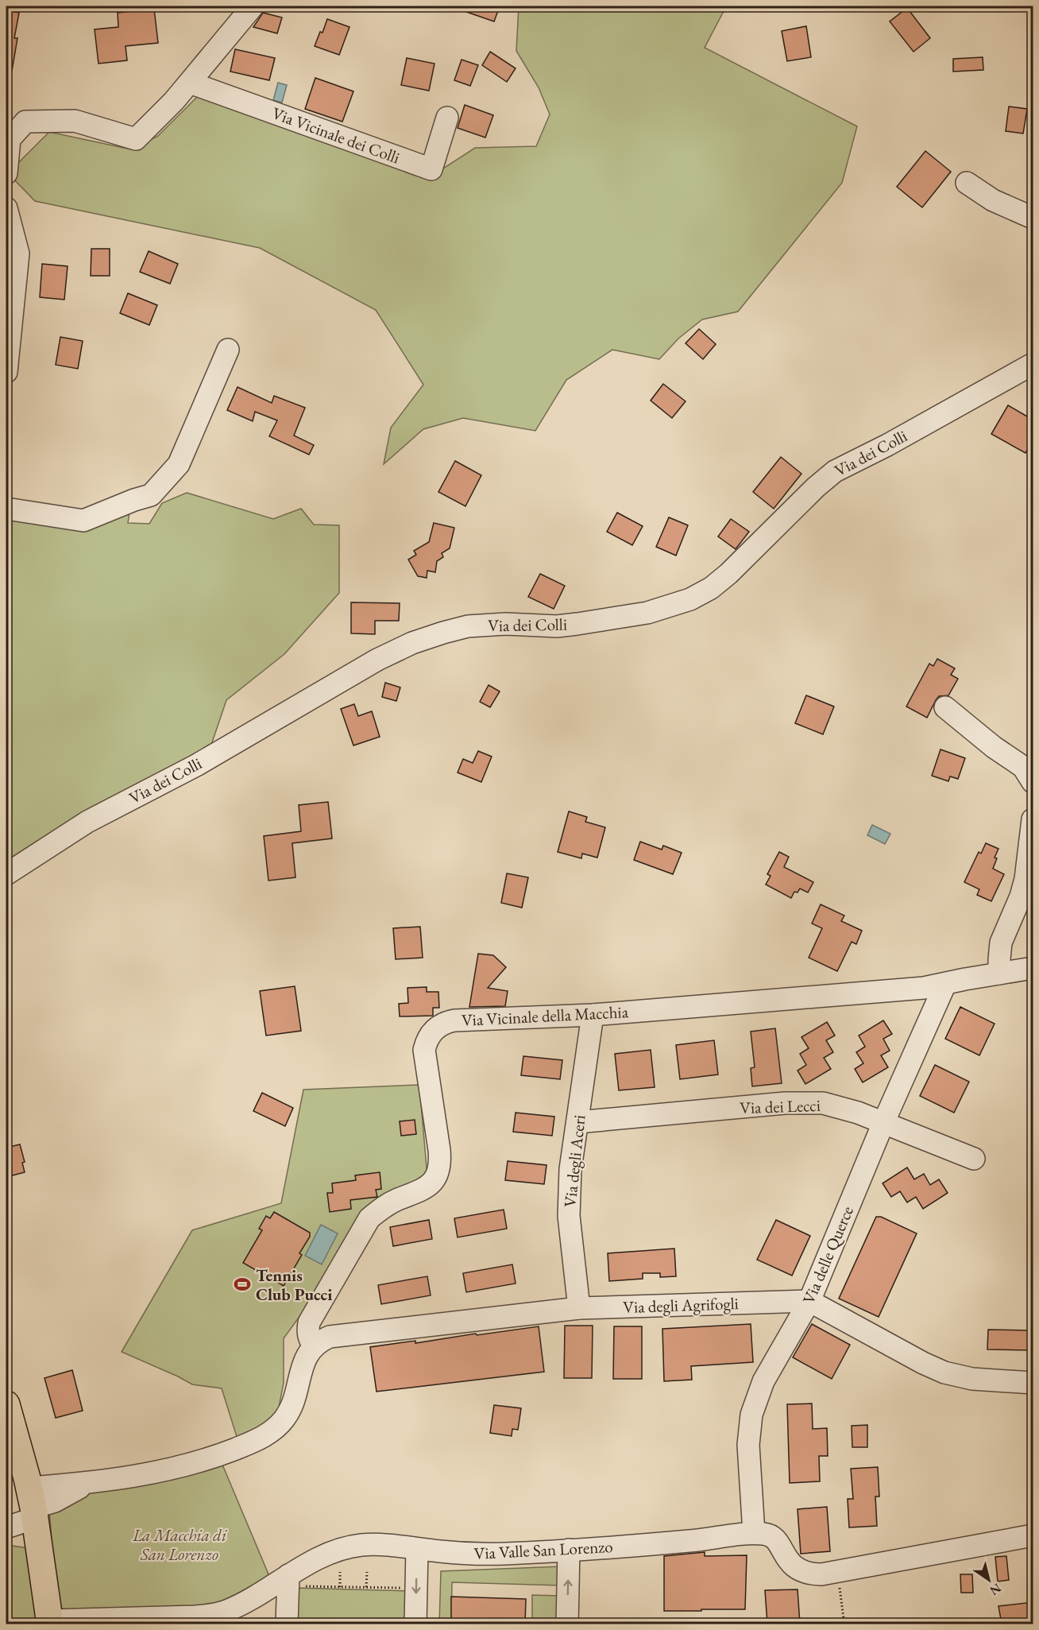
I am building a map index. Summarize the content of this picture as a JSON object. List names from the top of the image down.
{
  "streets": {
    "street": [
      "Via Vicinale dei Colli",
      "Via dei Colli",
      "Via Vicinale della Macchia",
      "Via dei Lecci",
      "Via degli Aceri",
      "Via delle Querce",
      "Via degli Agrifogli",
      "Via Valle San Lorenzo"
    ]
  },
  "crossings": [
    ["Via Vicinale della Macchia", "Via degli Aceri"],
    ["Via Vicinale della Macchia", "Via delle Querce"],
    ["Via Vicinale della Macchia", "Via degli Agrifogli"],
    ["Via dei Lecci", "Via degli Aceri"],
    ["Via dei Lecci", "Via delle Querce"],
    ["Via degli Aceri", "Via degli Agrifogli"],
    ["Via delle Querce", "Via degli Agrifogli"],
    ["Via delle Querce", "Via Valle San Lorenzo"]
  ],
  "parks": ["La Macchia di San Lorenzo"],
  "places": {
    "sports": ["Tennis Club Pucci"]
  },
  "north": "bottom right"
}
